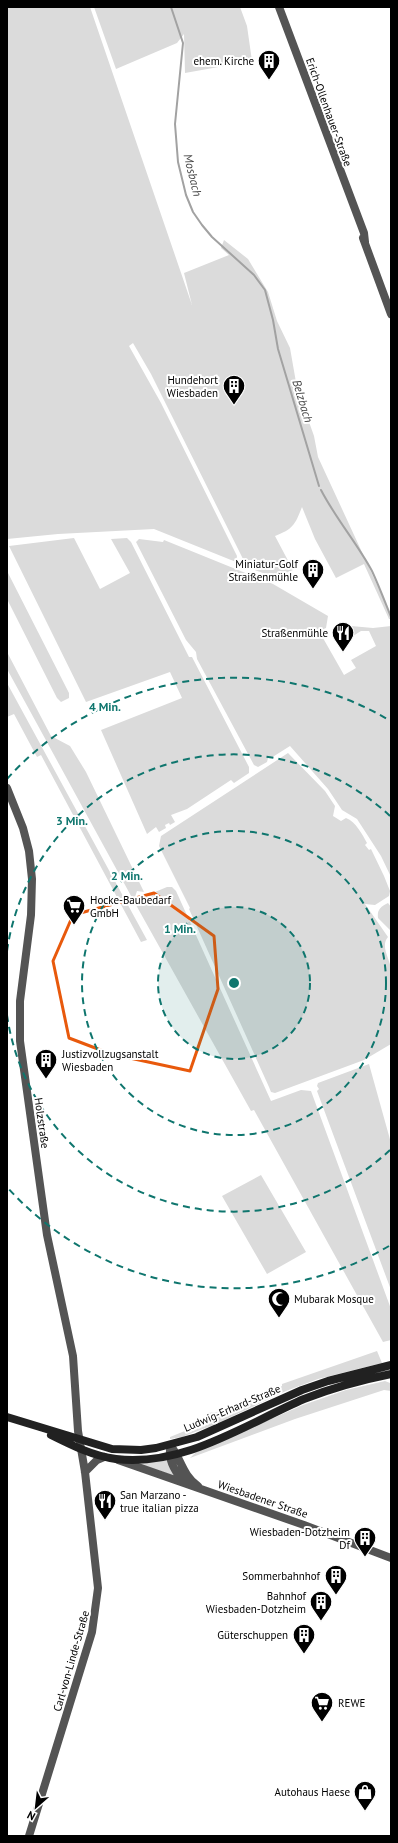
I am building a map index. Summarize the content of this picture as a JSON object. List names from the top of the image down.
{
  "streets": {
    "main road": ["Ludwig-Erhard-Straße"],
    "street": [
      "Erich-Ollenhauer-Straße",
      "Holzstraße",
      "Wiesbadener Straße",
      "Carl-von-Linde-Straße"
    ]
  },
  "crossings": [
    ["Holzstraße", "Ludwig-Erhard-Straße"],
    ["Holzstraße", "Carl-von-Linde-Straße"],
    ["Ludwig-Erhard-Straße", "Wiesbadener Straße"],
    ["Ludwig-Erhard-Straße", "Carl-von-Linde-Straße"]
  ],
  "water": ["Mosbach", "Belzbach"],
  "places": {
    "building": [
      "ehem. Kirche",
      "Hundehort Wiesbaden",
      "Miniatur-Golf Straißenmühle",
      "Justizvollzugsanstalt Wiesbaden",
      "Wiesbaden-Dotzheim Df",
      "Sommerbahnhof",
      "Bahnhof Wiesbaden-Dotzheim",
      "Güterschuppen"
    ],
    "restaurant": ["Straßenmühle", "San Marzano - true italian pizza"],
    "supermarket": ["Hocke-Baubedarf GmbH", "REWE"],
    "mosque": ["Mubarak Mosque"],
    "shop": ["Autohaus Haese"]
  },
  "north": "bottom left",
  "rings": [
    "4 Min.",
    "3 Min.",
    "2 Min.",
    "1 Min."
  ]
}
